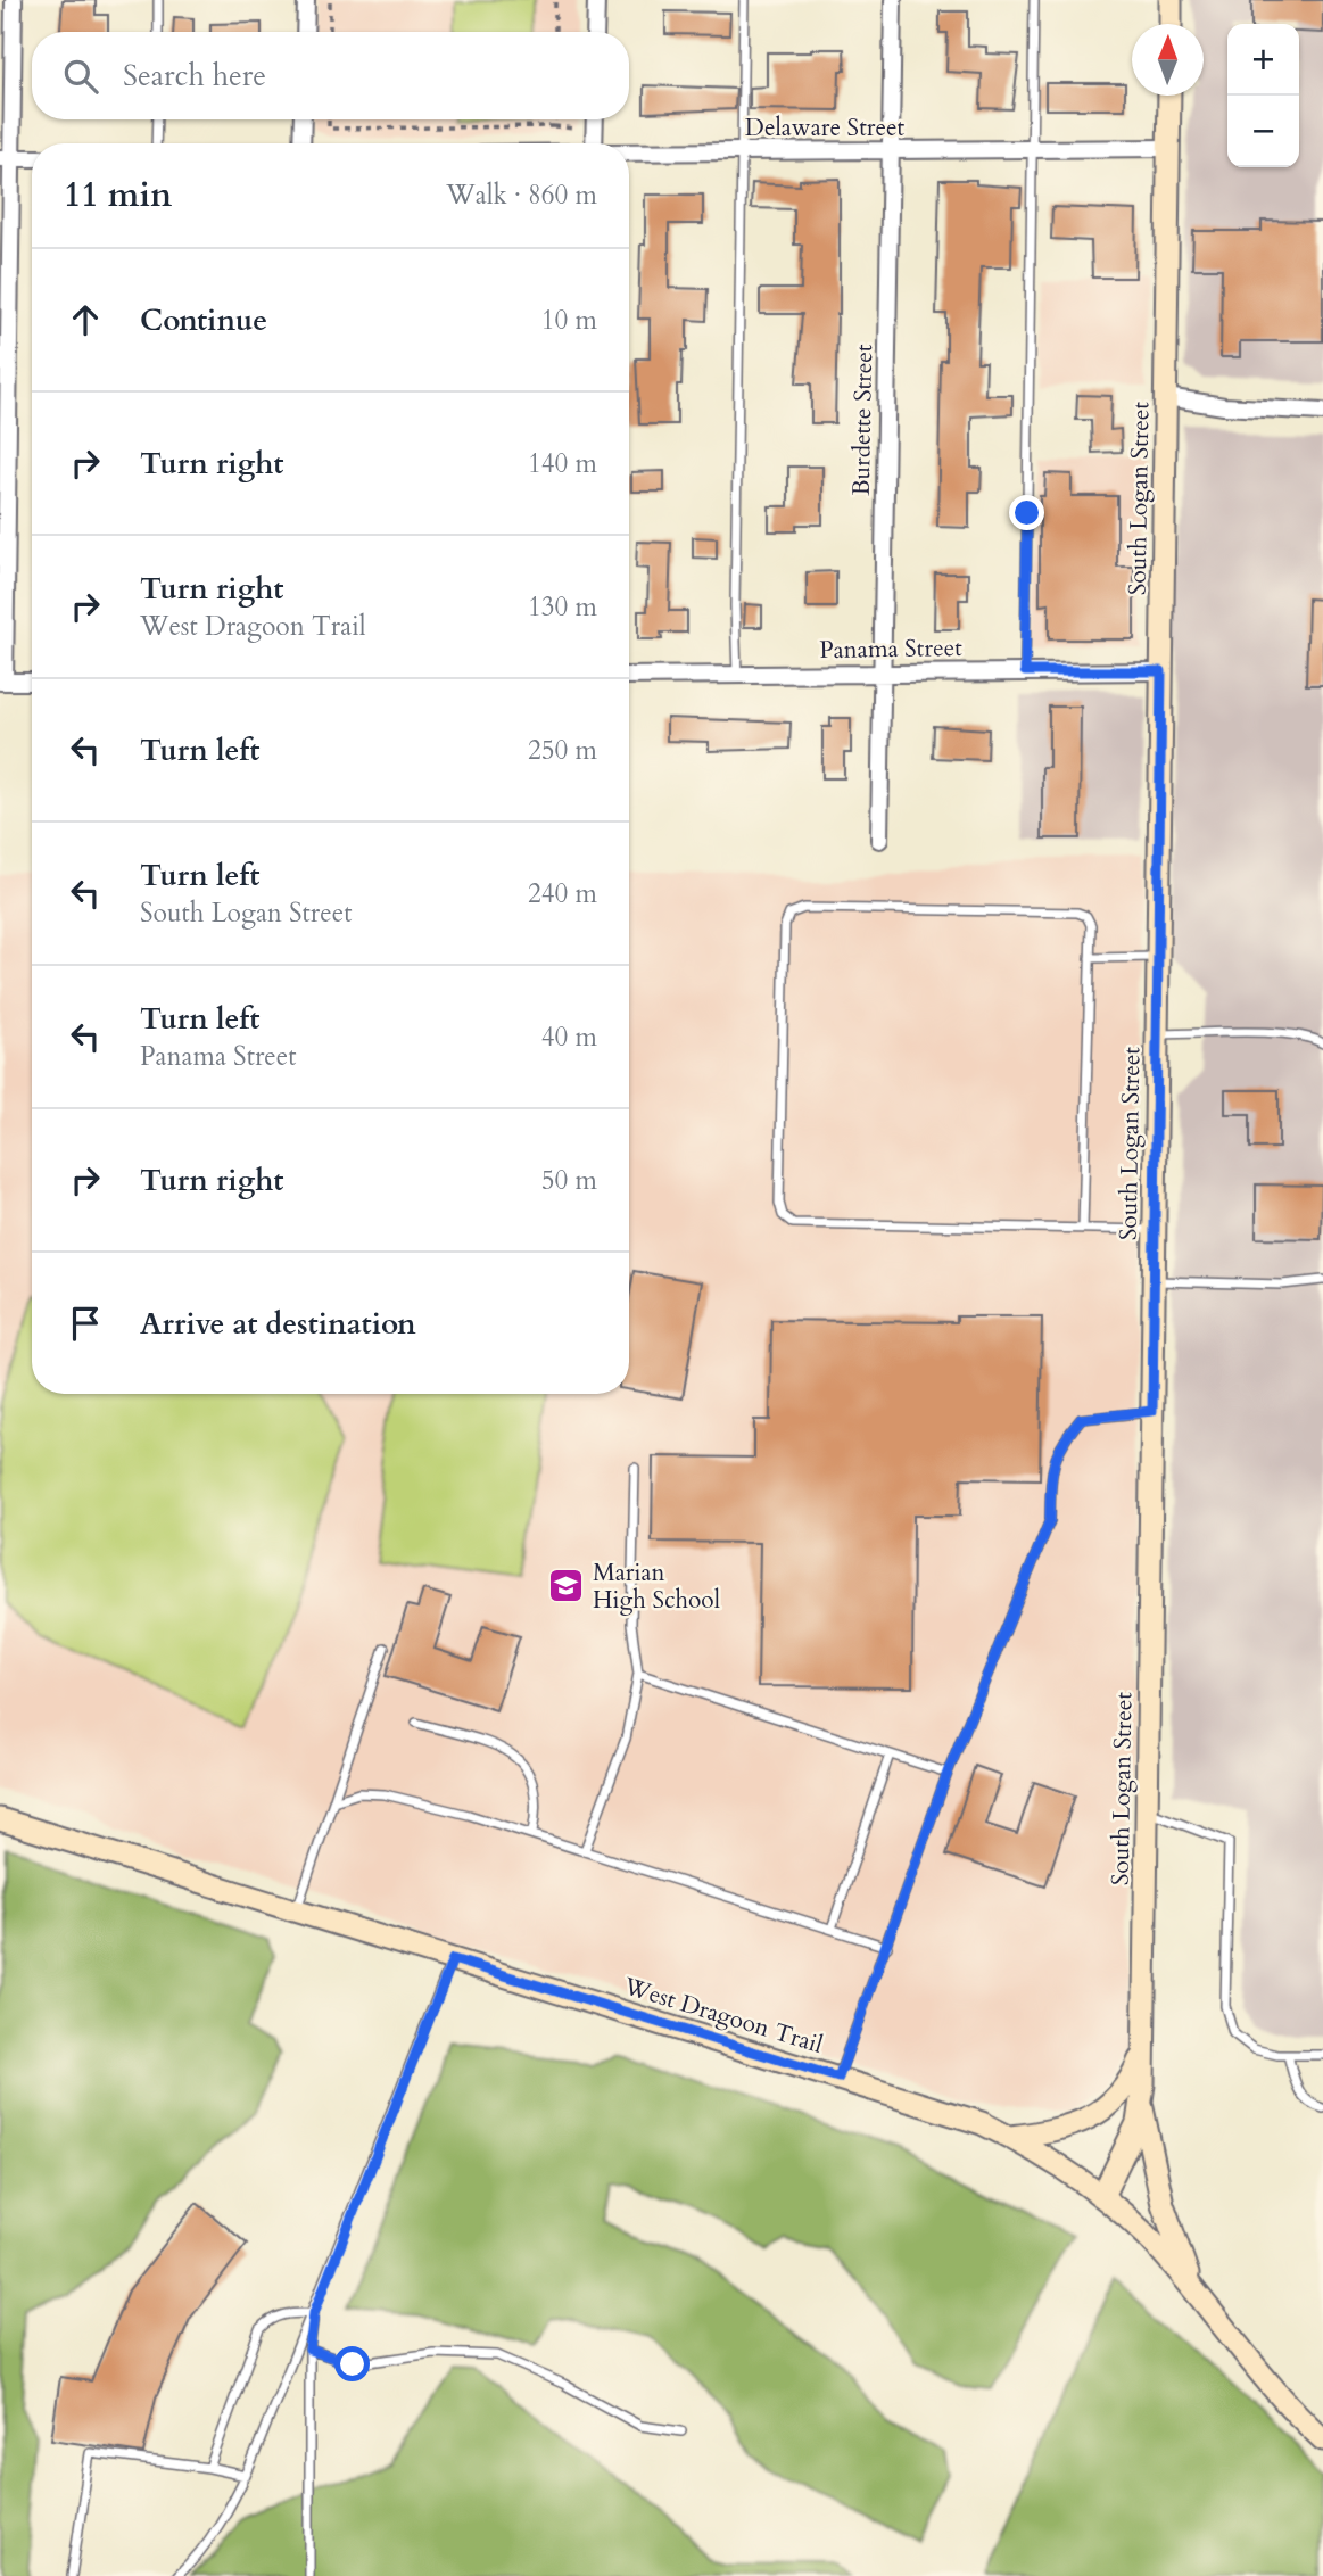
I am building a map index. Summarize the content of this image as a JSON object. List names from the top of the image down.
{
  "streets": {
    "street": [
      "Delaware Street",
      "Burdette Street",
      "South Logan Street",
      "Panama Street",
      "West Dragoon Trail"
    ]
  },
  "crossings": [
    ["Delaware Street", "Burdette Street"],
    ["Delaware Street", "South Logan Street"],
    ["Burdette Street", "Panama Street"],
    ["South Logan Street", "Panama Street"],
    ["South Logan Street", "West Dragoon Trail"]
  ],
  "places": {
    "school or university": ["Marian High School"]
  },
  "north": "top",
  "page": {
    "map_buttons": ["+", "−"],
    "search": "Search here",
    "heading": ["11 min", "Walk · 860 m"],
    "list": [
      ["Continue", "10 m"],
      ["Turn right", "140 m"],
      ["Turn right", "West Dragoon Trail", "130 m"],
      ["Turn left", "250 m"],
      ["Turn left", "South Logan Street", "240 m"],
      ["Turn left", "Panama Street", "40 m"],
      ["Turn right", "50 m"],
      "Arrive at destination"
    ]
  }
}
